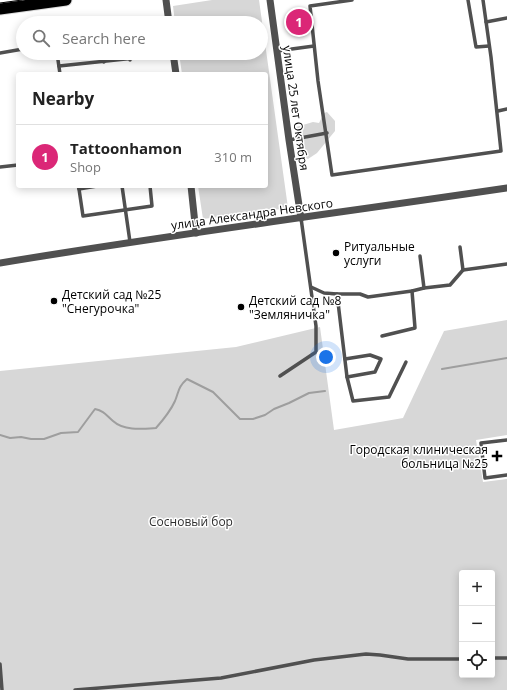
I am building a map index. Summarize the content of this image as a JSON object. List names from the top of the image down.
{
  "streets": {
    "street": ["улица 25 лет Октября", "улица Александра Невского"]
  },
  "crossings": [
    ["улица 25 лет Октября", "улица Александра Невского"]
  ],
  "parks": ["Сосновый бор"],
  "places": {
    "other": ["Ритуальные услуги", "Детский сад №25 \"Снегурочка\"", "Детский сад №8 \"Земляничка\""],
    "health": ["Городская клиническая больница №25"]
  },
  "page": {
    "pins": "1",
    "search": "Search here",
    "heading": "Nearby",
    "list": [
      {
        "mark": "1",
        "name": "Tattoonhamon",
        "note": "Shop",
        "value": "310 m"
      }
    ],
    "map_buttons": ["+", "−"]
  }
}
